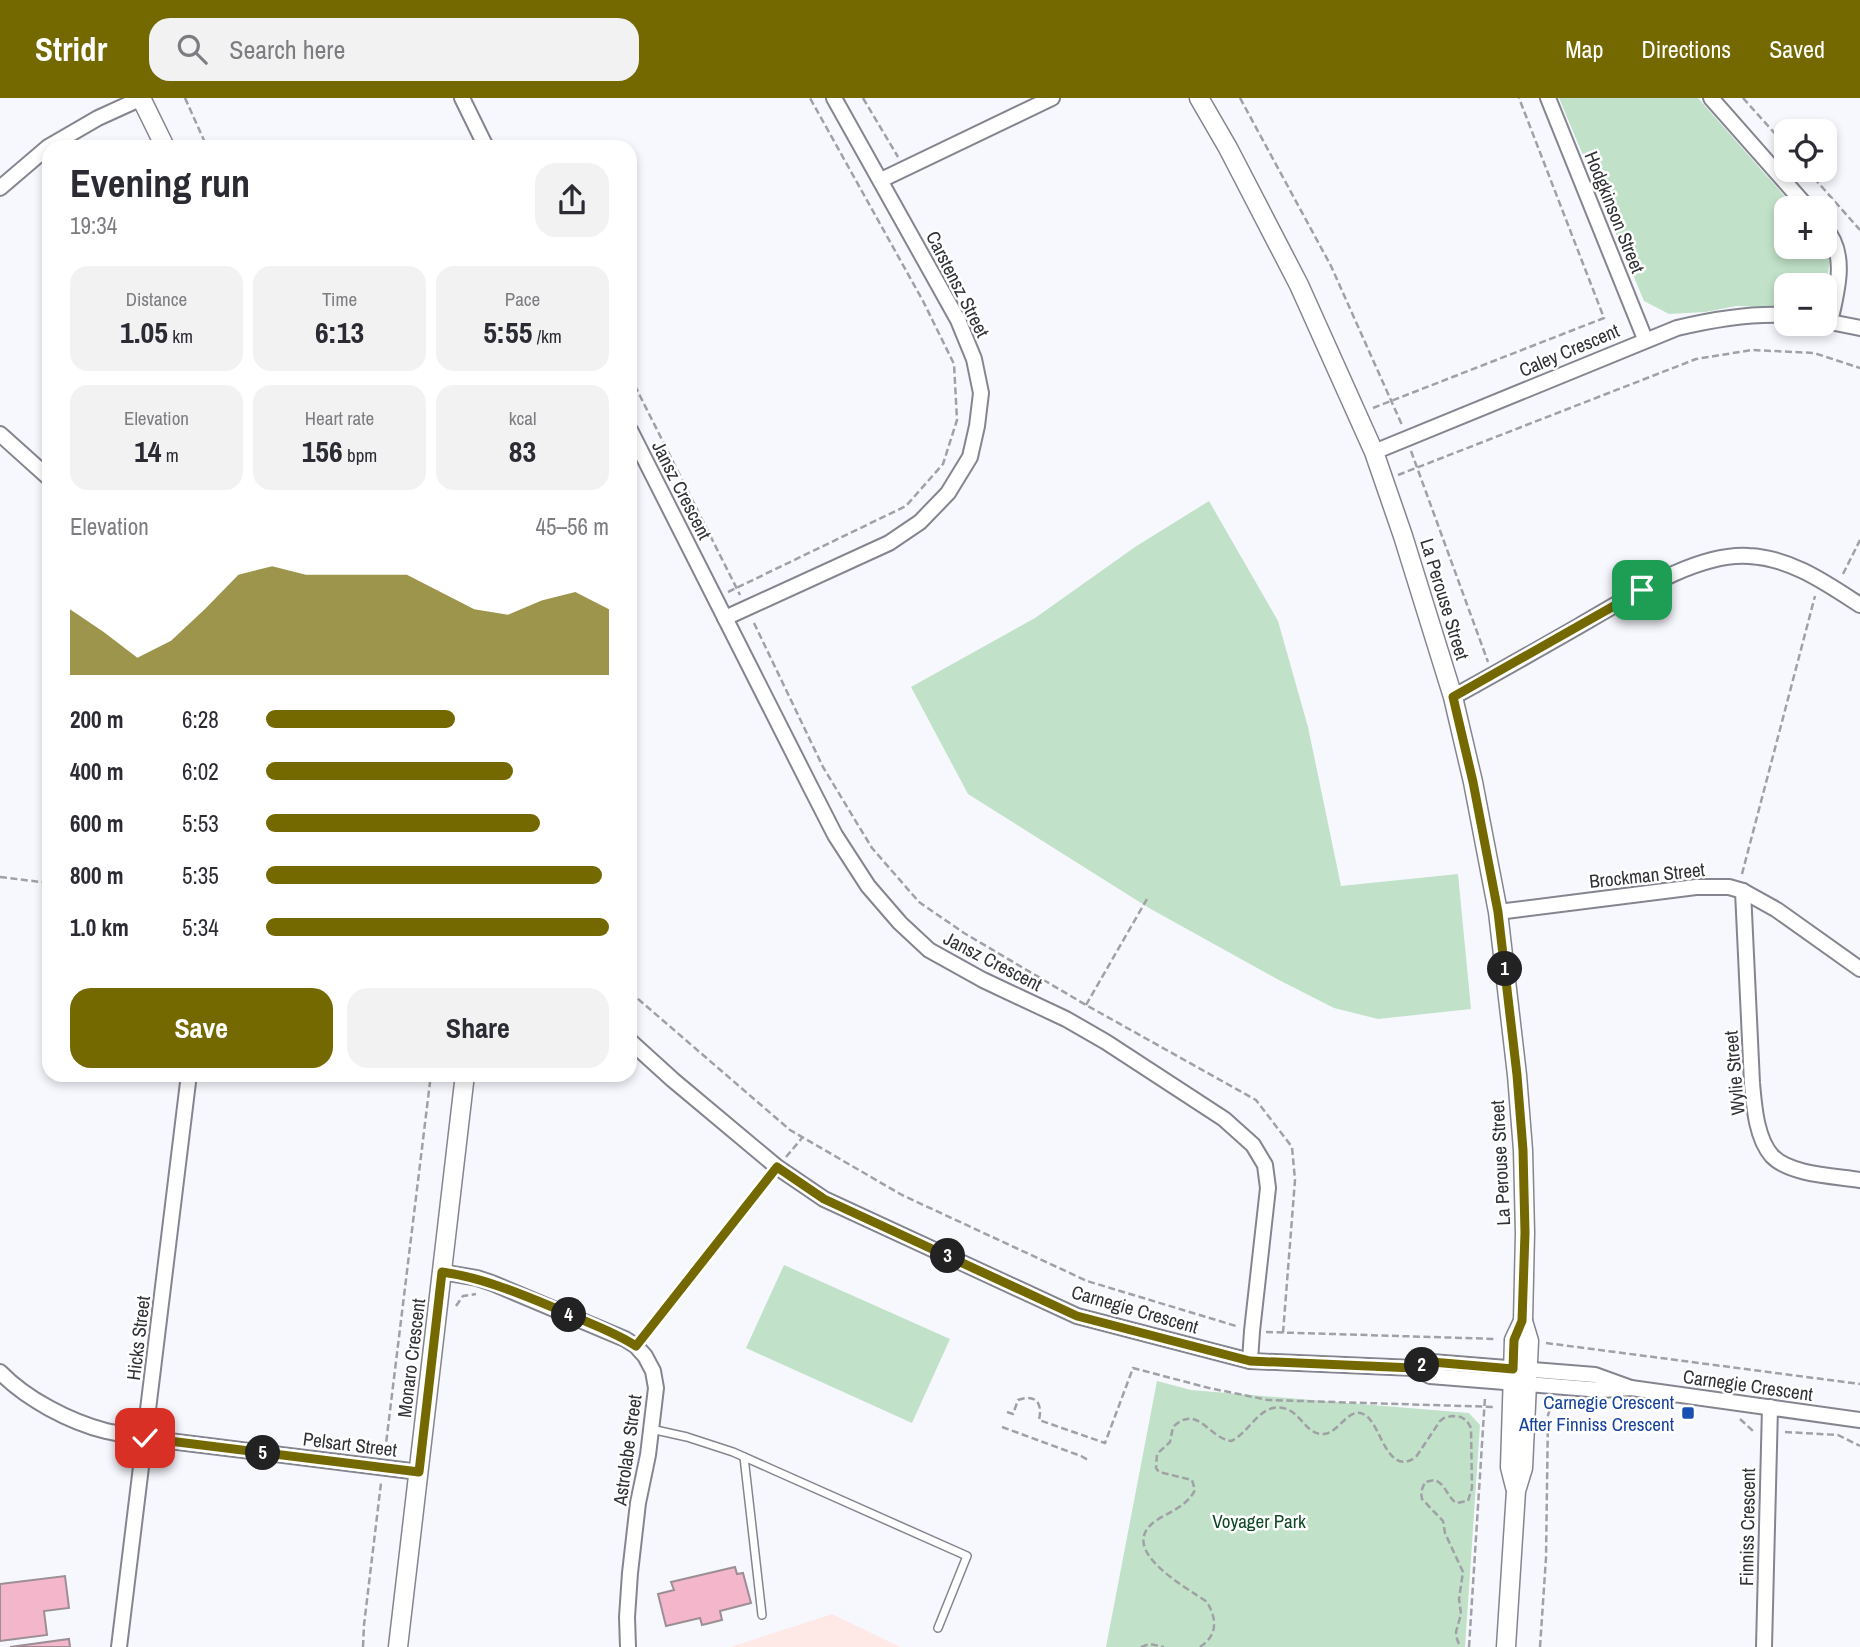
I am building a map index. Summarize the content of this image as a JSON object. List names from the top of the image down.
{
  "streets": {
    "street": [
      "Hodgkinson Street",
      "Carstensz Street",
      "Caley Crescent",
      "Jansz Crescent",
      "La Perouse Street",
      "Brockman Street",
      "Wylie Street",
      "Carnegie Crescent",
      "Hicks Street",
      "Monaro Crescent",
      "Pelsart Street",
      "Astrolabe Street",
      "Finniss Crescent"
    ]
  },
  "crossings": [
    ["Hodgkinson Street", "Caley Crescent"],
    ["Carstensz Street", "Jansz Crescent"],
    ["Caley Crescent", "La Perouse Street"],
    ["Jansz Crescent", "Carnegie Crescent"],
    ["La Perouse Street", "Brockman Street"],
    ["La Perouse Street", "Carnegie Crescent"],
    ["Brockman Street", "Wylie Street"],
    ["Carnegie Crescent", "Finniss Crescent"],
    ["Hicks Street", "Pelsart Street"],
    ["Monaro Crescent", "Pelsart Street"]
  ],
  "parks": ["Voyager Park"],
  "places": {
    "transit": ["Carnegie Crescent After Finniss Crescent"]
  },
  "page": {
    "header": "Stridr",
    "search": "Search here",
    "nav": ["Map", "Directions", "Saved"],
    "map_buttons": ["+", "−"],
    "heading": ["Evening run", "19:34"],
    "stats": [
      ["Distance", "1.05 km"],
      ["Time", "6:13"],
      ["Pace", "5:55 /km"],
      ["Elevation", "14 m"],
      ["Heart rate", "156 bpm"],
      ["kcal", "83"]
    ],
    "chart": ["Elevation", "45–56 m"],
    "list": [
      {
        "name": "200 m",
        "note": "6:28"
      },
      {
        "name": "400 m",
        "note": "6:02"
      },
      {
        "name": "600 m",
        "note": "5:53"
      },
      {
        "name": "800 m",
        "note": "5:35"
      },
      {
        "name": "1.0 km",
        "note": "5:34"
      }
    ],
    "pins": [
      "1",
      "3",
      "4",
      "2",
      "5"
    ],
    "buttons": ["Save", "Share"]
  }
}
